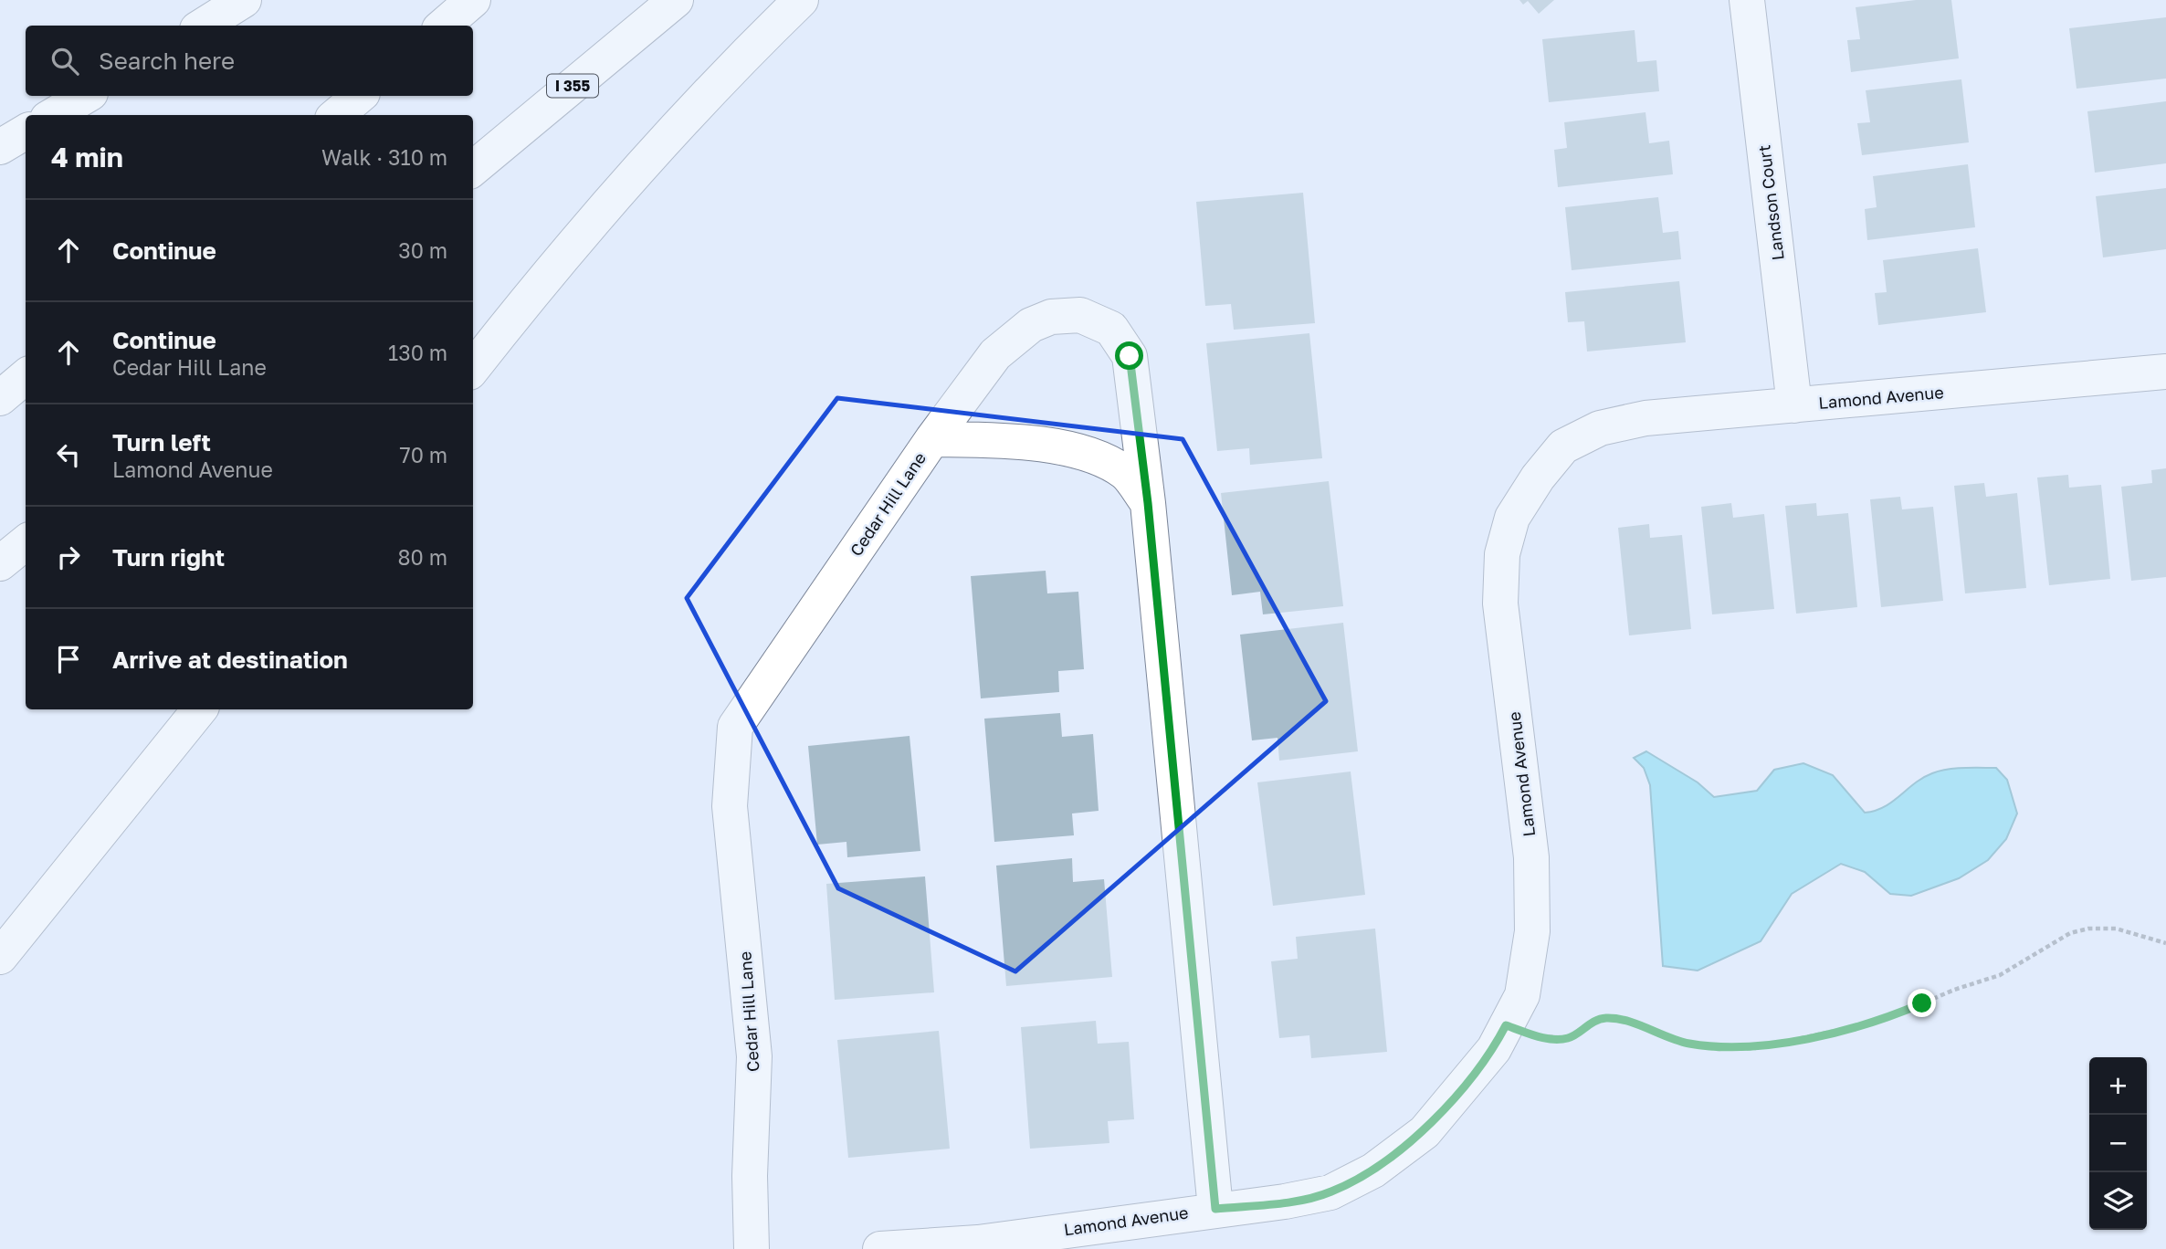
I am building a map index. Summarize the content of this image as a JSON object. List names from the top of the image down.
{
  "streets": {
    "main road": [
      "I 355",
      "Landson Court",
      "Lamond Avenue",
      "Cedar Hill Lane"
    ]
  },
  "crossings": [
    ["Landson Court", "Lamond Avenue"]
  ],
  "page": {
    "search": "Search here",
    "heading": ["4 min", "Walk · 310 m"],
    "list": [
      ["Continue", "30 m"],
      ["Continue", "Cedar Hill Lane", "130 m"],
      ["Turn left", "Lamond Avenue", "70 m"],
      ["Turn right", "80 m"],
      "Arrive at destination"
    ],
    "map_buttons": ["+", "−"]
  }
}
